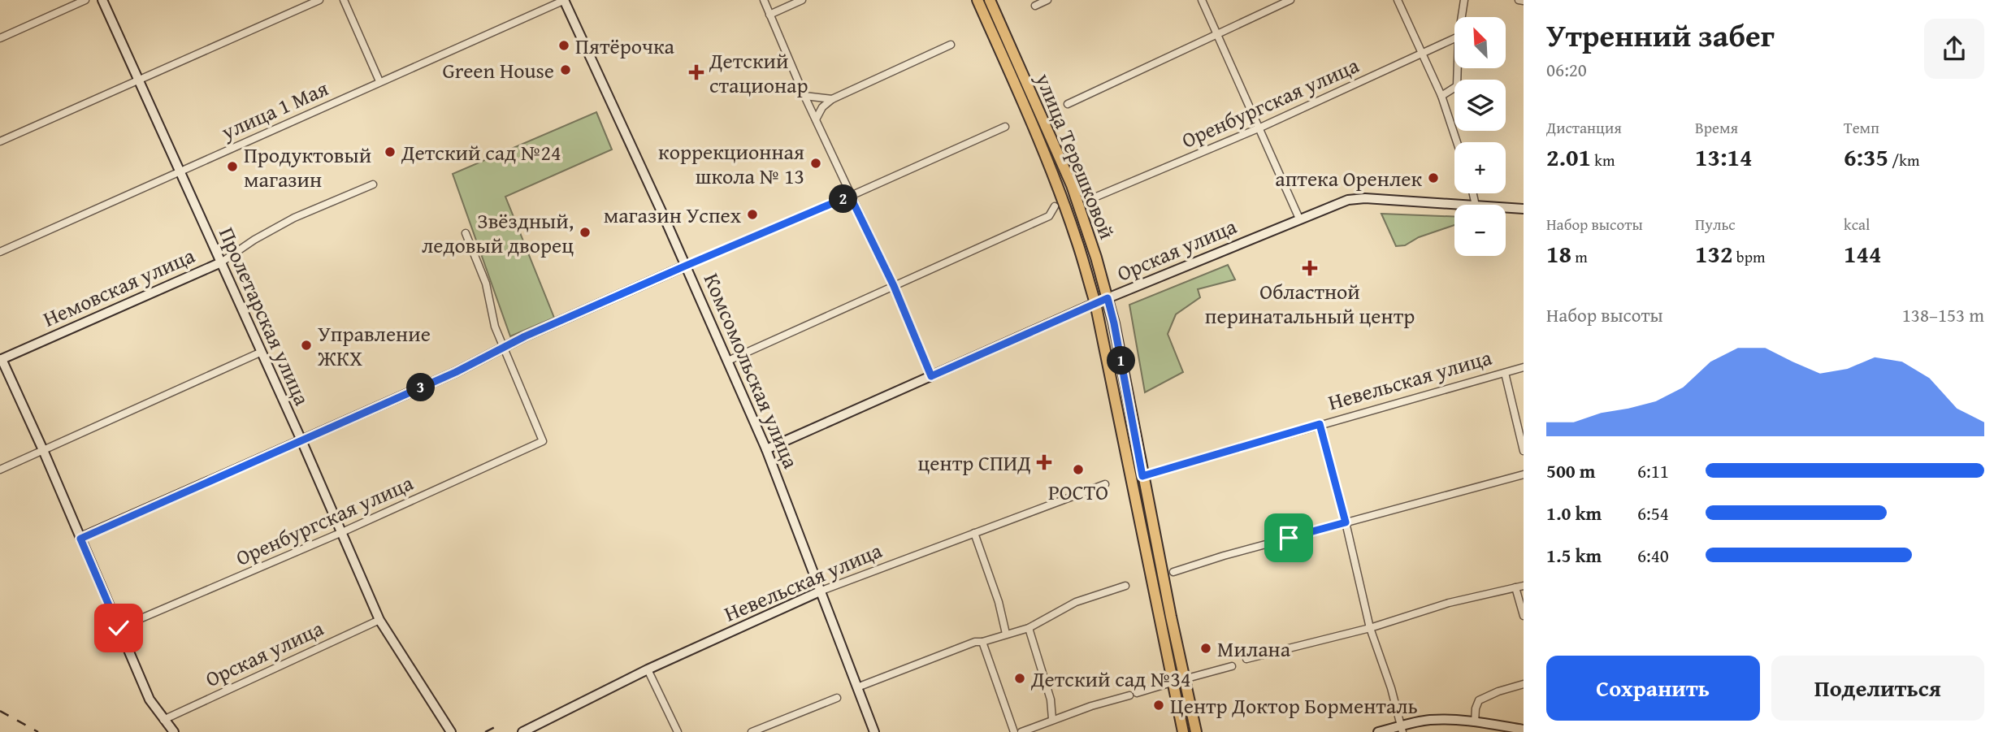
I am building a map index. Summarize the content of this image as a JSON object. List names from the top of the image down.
{
  "streets": {
    "main road": [
      "улица Терешковой",
      "Орская улица",
      "Немовская улица",
      "Пролетарская улица",
      "Комсомольская улица",
      "Невельская улица"
    ],
    "street": ["Оренбургская улица", "улица 1 Мая"]
  },
  "crossings": [
    ["Оренбургская улица", "Пролетарская улица"],
    ["улица 1 Мая", "Пролетарская улица"],
    ["улица 1 Мая", "Комсомольская улица"],
    ["улица Терешковой", "Орская улица"],
    ["улица Терешковой", "Невельская улица"],
    ["Орская улица", "Пролетарская улица"],
    ["Орская улица", "Комсомольская улица"],
    ["Немовская улица", "Пролетарская улица"],
    ["Комсомольская улица", "Невельская улица"]
  ],
  "places": {
    "other": [
      "Пятёрочка",
      "Green House",
      "Детский сад №24",
      "коррекционная школа № 13",
      "Продуктовый магазин",
      "аптека Оренлек",
      "магазин Успех",
      "Звёздный, ледовый дворец",
      "Управление ЖКХ",
      "РОСТО",
      "Милана",
      "Детский сад №34",
      "Центр Доктор Борменталь"
    ],
    "health": ["Детский стационар", "Областной перинатальный центр", "центр СПИД"]
  },
  "north": "top left",
  "page": {
    "heading": ["Утренний забег", "06:20"],
    "map_buttons": ["+", "−"],
    "stats": [
      ["Дистанция", "2.01 km"],
      ["Время", "13:14"],
      ["Темп", "6:35 /km"],
      ["Набор высоты", "18 m"],
      ["Пульс", "132 bpm"],
      ["kcal", "144"]
    ],
    "pins": ["2", "1", "3"],
    "chart": ["Набор высоты", "138–153 m"],
    "list": [
      {
        "name": "500 m",
        "note": "6:11"
      },
      {
        "name": "1.0 km",
        "note": "6:54"
      },
      {
        "name": "1.5 km",
        "note": "6:40"
      }
    ],
    "buttons": ["Сохранить", "Поделиться"]
  }
}
